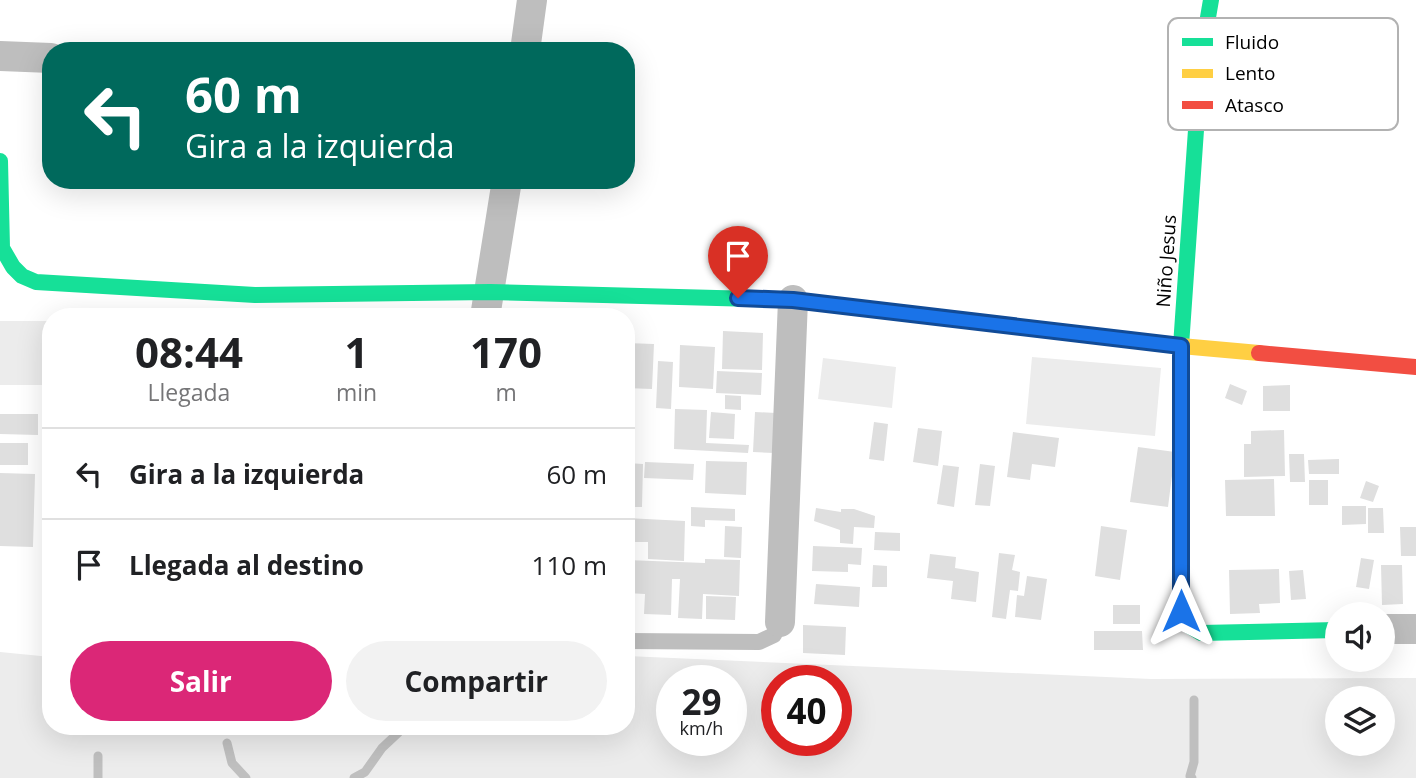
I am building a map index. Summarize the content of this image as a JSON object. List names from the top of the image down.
{
  "streets": {
    "street": ["Niño Jesus"]
  },
  "legend": ["Fluido", "Lento", "Atasco"],
  "page": {
    "turn": ["60 m", "Gira a la izquierda"],
    "eta": [
      "08:44",
      "Llegada",
      "1",
      "min",
      "170",
      "m"
    ],
    "list": [
      {
        "name": "Gira a la izquierda",
        "value": "60 m"
      },
      {
        "name": "Llegada al destino",
        "value": "110 m"
      }
    ],
    "buttons": ["Salir", "Compartir"],
    "speed": "29 km/h",
    "limit": "40"
  }
}
